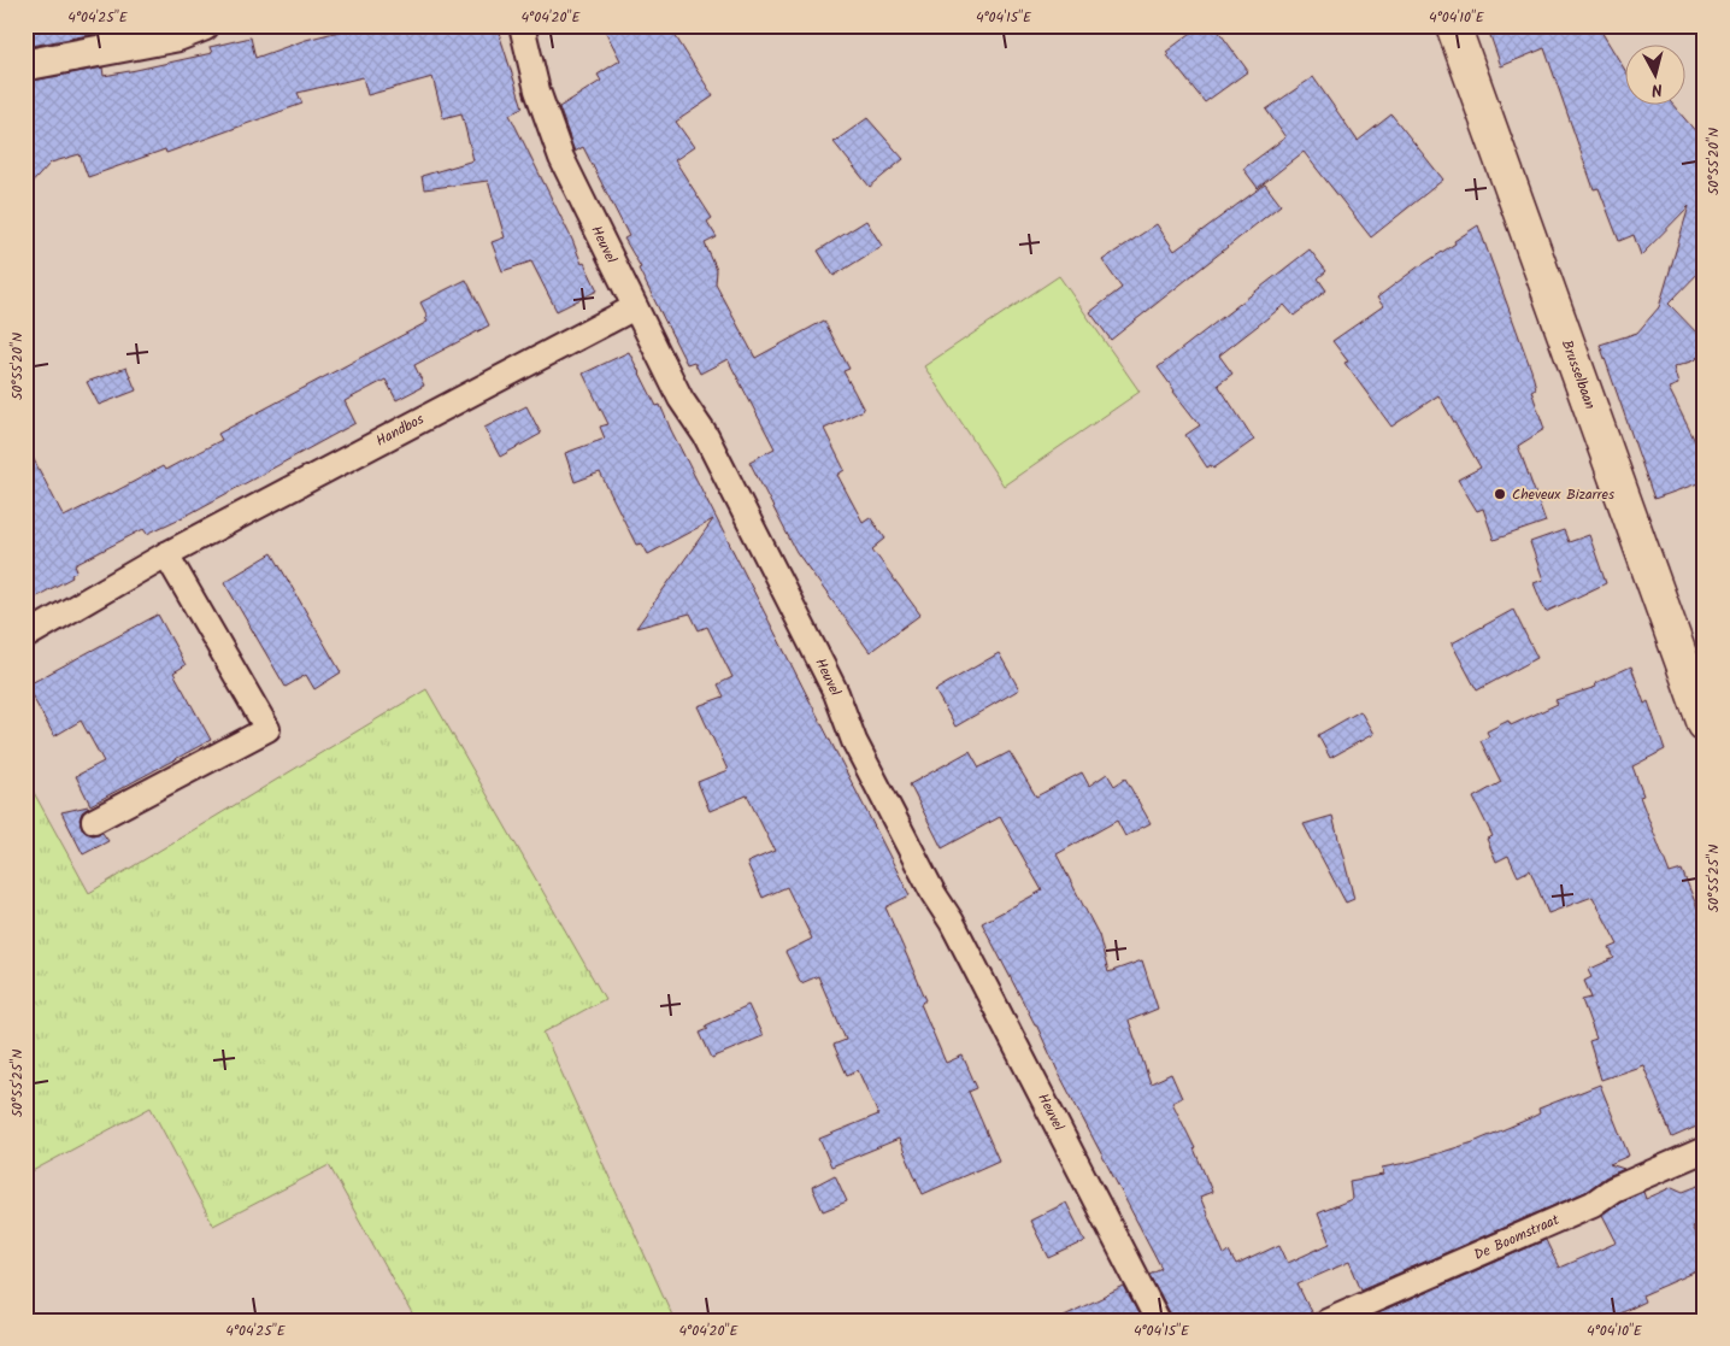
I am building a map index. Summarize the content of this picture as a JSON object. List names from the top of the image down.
{
  "streets": {
    "main road": ["Brusselbaan"],
    "street": ["Heuvel", "Handbos", "De Boomstraat"]
  },
  "crossings": [
    ["Heuvel", "Handbos"]
  ],
  "places": ["Cheveux Bizarres"],
  "north": "bottom",
  "coordinates": [
    "4°04'25\"E",
    "4°04'20\"E",
    "4°04'15\"E",
    "4°04'10\"E",
    "50°55'20\"N",
    "50°55'25\"N"
  ]
}
